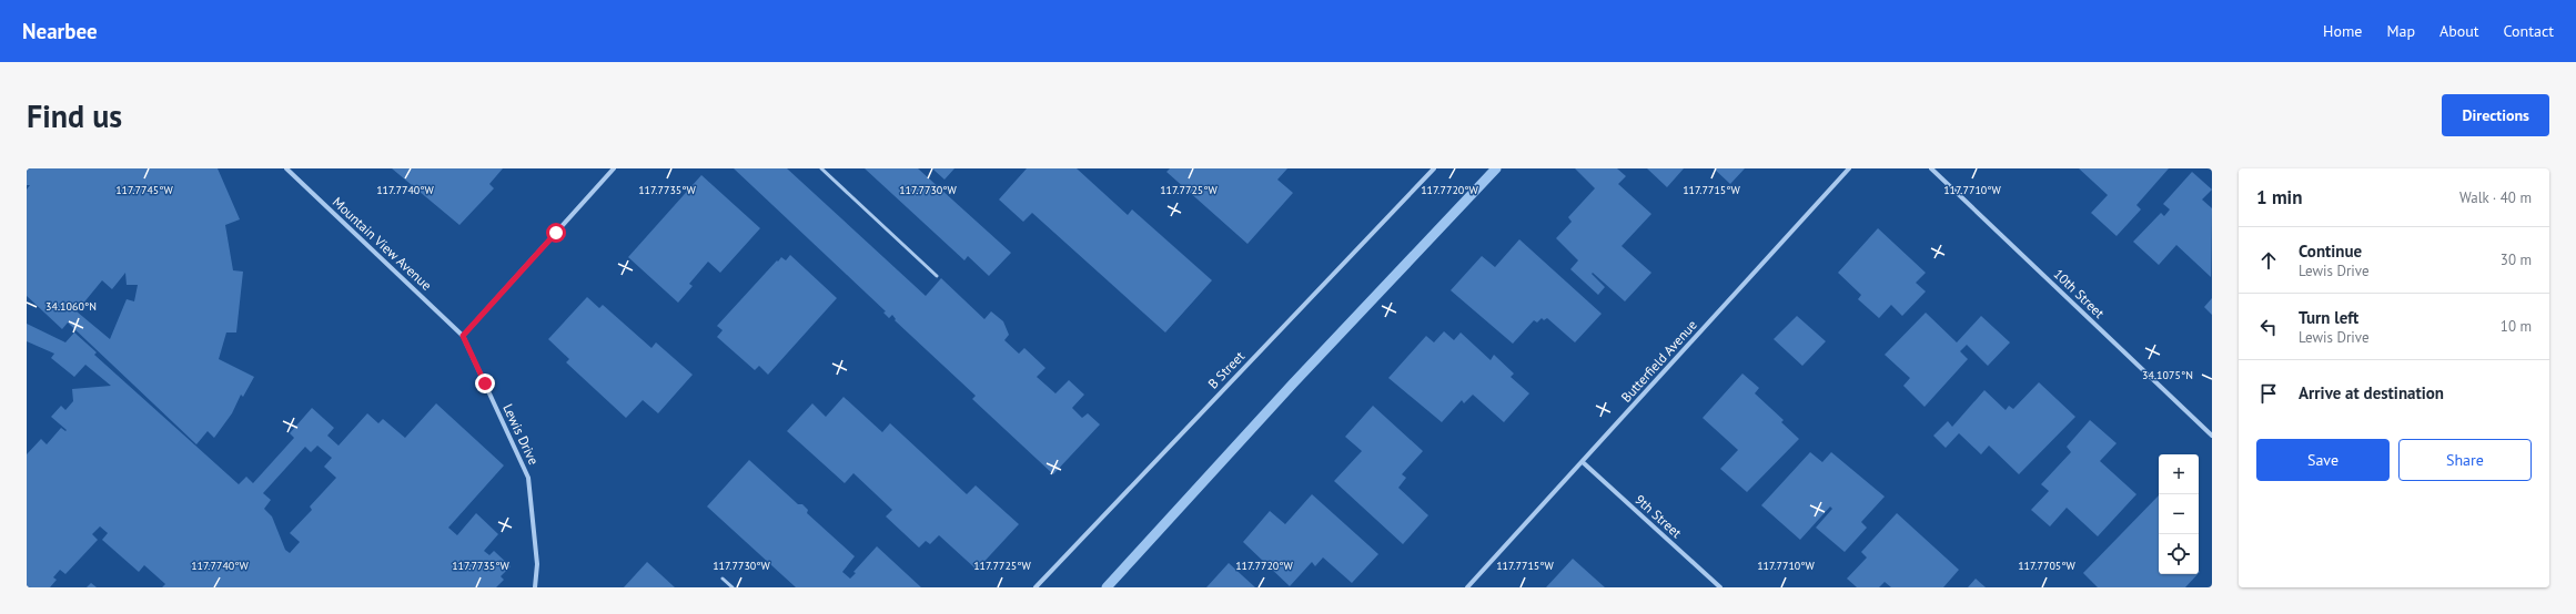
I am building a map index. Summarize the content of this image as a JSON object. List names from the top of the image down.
{
  "streets": {
    "street": [
      "Mountain View Avenue",
      "10th Street",
      "Butterfield Avenue",
      "B Street",
      "Lewis Drive",
      "9th Street"
    ]
  },
  "crossings": [
    ["Mountain View Avenue", "Lewis Drive"],
    ["Butterfield Avenue", "9th Street"]
  ],
  "page": {
    "header": "Nearbee",
    "nav": [
      "Home",
      "Map",
      "About",
      "Contact"
    ],
    "buttons": [
      "Directions",
      ["Save", "Share"]
    ],
    "title": "Find us",
    "heading": ["1 min", "Walk · 40 m"],
    "list": [
      ["Continue", "Lewis Drive", "30 m"],
      ["Turn left", "Lewis Drive", "10 m"],
      "Arrive at destination"
    ],
    "map_buttons": ["+", "−"]
  },
  "coordinates": [
    "117.7745°W",
    "117.7740°W",
    "117.7735°W",
    "117.7730°W",
    "117.7720°W",
    "117.7715°W",
    "117.7710°W",
    "117.7725°W",
    "34.1060°N",
    "34.1075°N",
    "117.7705°W"
  ]
}
